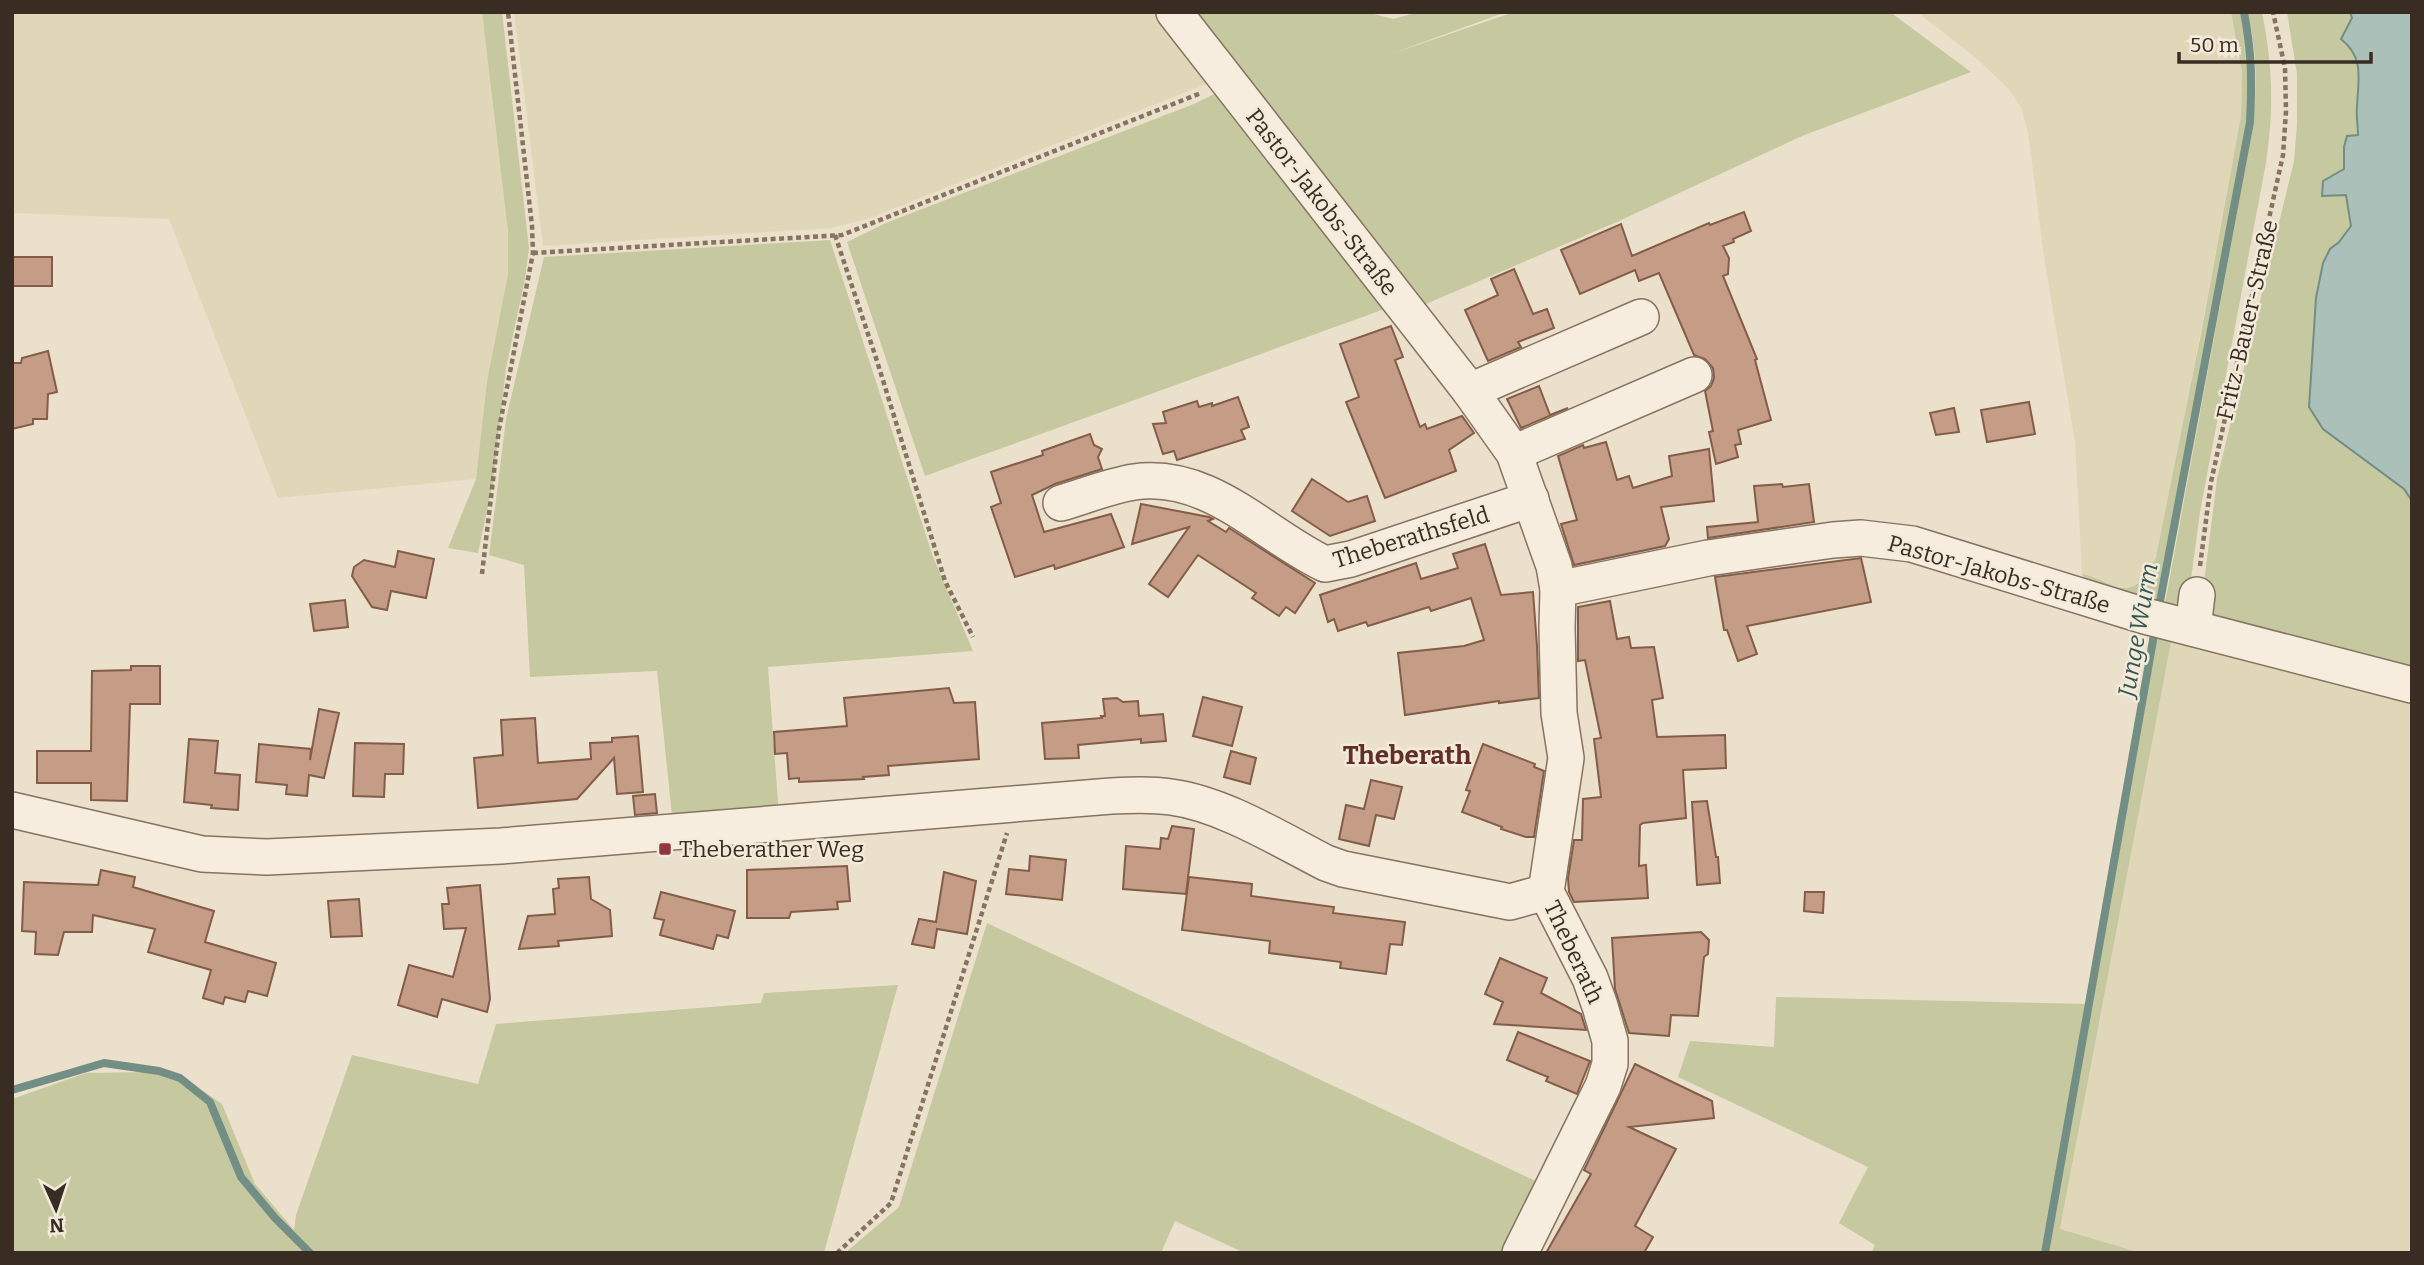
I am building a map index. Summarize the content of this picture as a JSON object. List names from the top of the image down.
{
  "streets": {
    "street": ["Pastor-Jakobs-Straße", "Theberathsfeld", "Theberath"],
    "path": ["Fritz-Bauer-Straße"]
  },
  "crossings": [
    ["Pastor-Jakobs-Straße", "Fritz-Bauer-Straße"],
    ["Pastor-Jakobs-Straße", "Theberathsfeld"],
    ["Pastor-Jakobs-Straße", "Theberath"]
  ],
  "districts": ["Theberath"],
  "water": ["Junge Wurm"],
  "places": {
    "transit": ["Theberather Weg"]
  },
  "scale_bar": "50 m",
  "north": "bottom"
}
